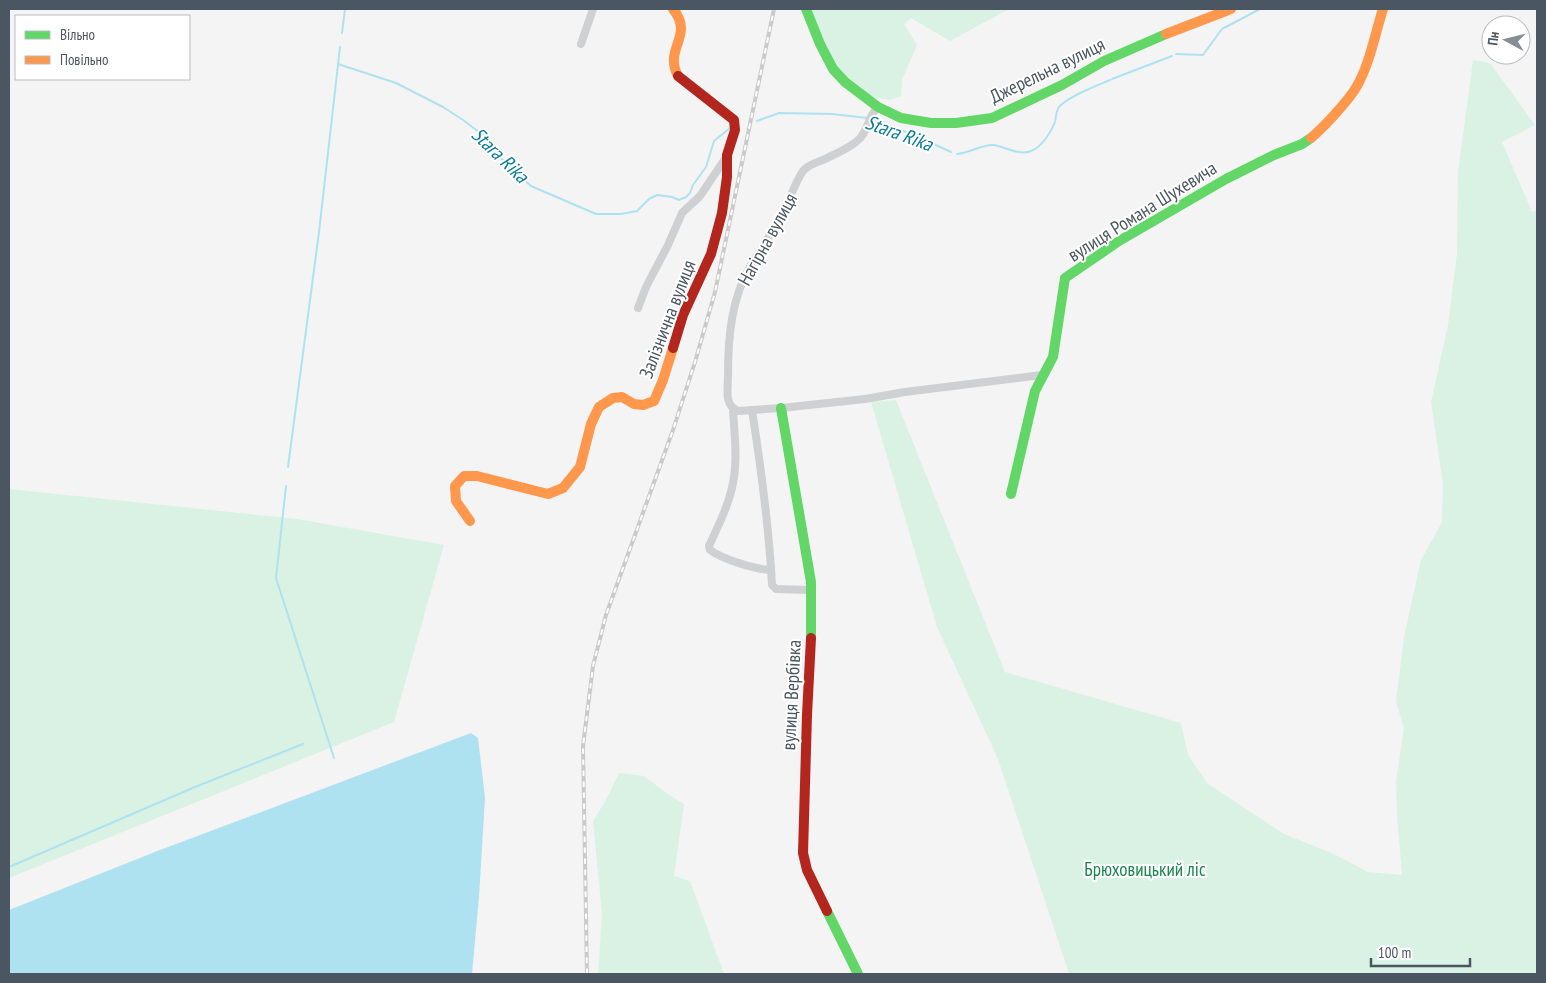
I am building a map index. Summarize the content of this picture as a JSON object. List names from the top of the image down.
{
  "streets": {
    "street": [
      "Джерельна вулиця",
      "вулиця Романа Шухевича",
      "Нагірна вулиця",
      "Залізнична вулиця",
      "вулиця Вербівка"
    ]
  },
  "crossings": [
    ["Джерельна вулиця", "Нагірна вулиця"]
  ],
  "water": ["Stara Rika"],
  "parks": ["Брюховицький ліс"],
  "legend": ["Вільно", "Повільно"],
  "scale_bar": "100 m",
  "north": "left"
}
